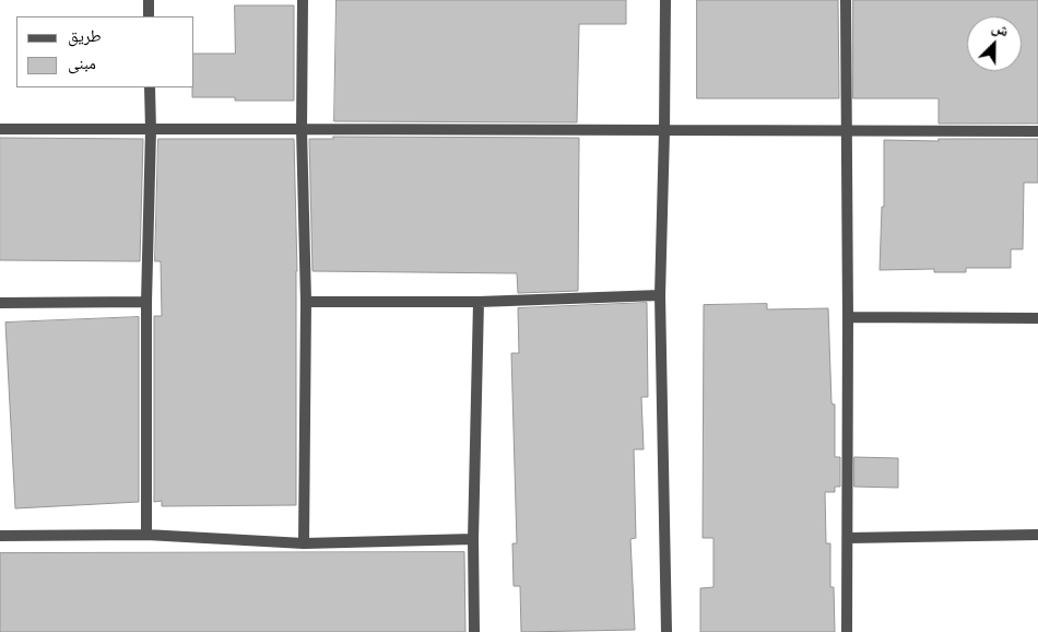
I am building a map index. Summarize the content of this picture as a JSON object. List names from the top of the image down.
{
  "legend": ["طريق", "مبنى"],
  "north": "top right"
}
